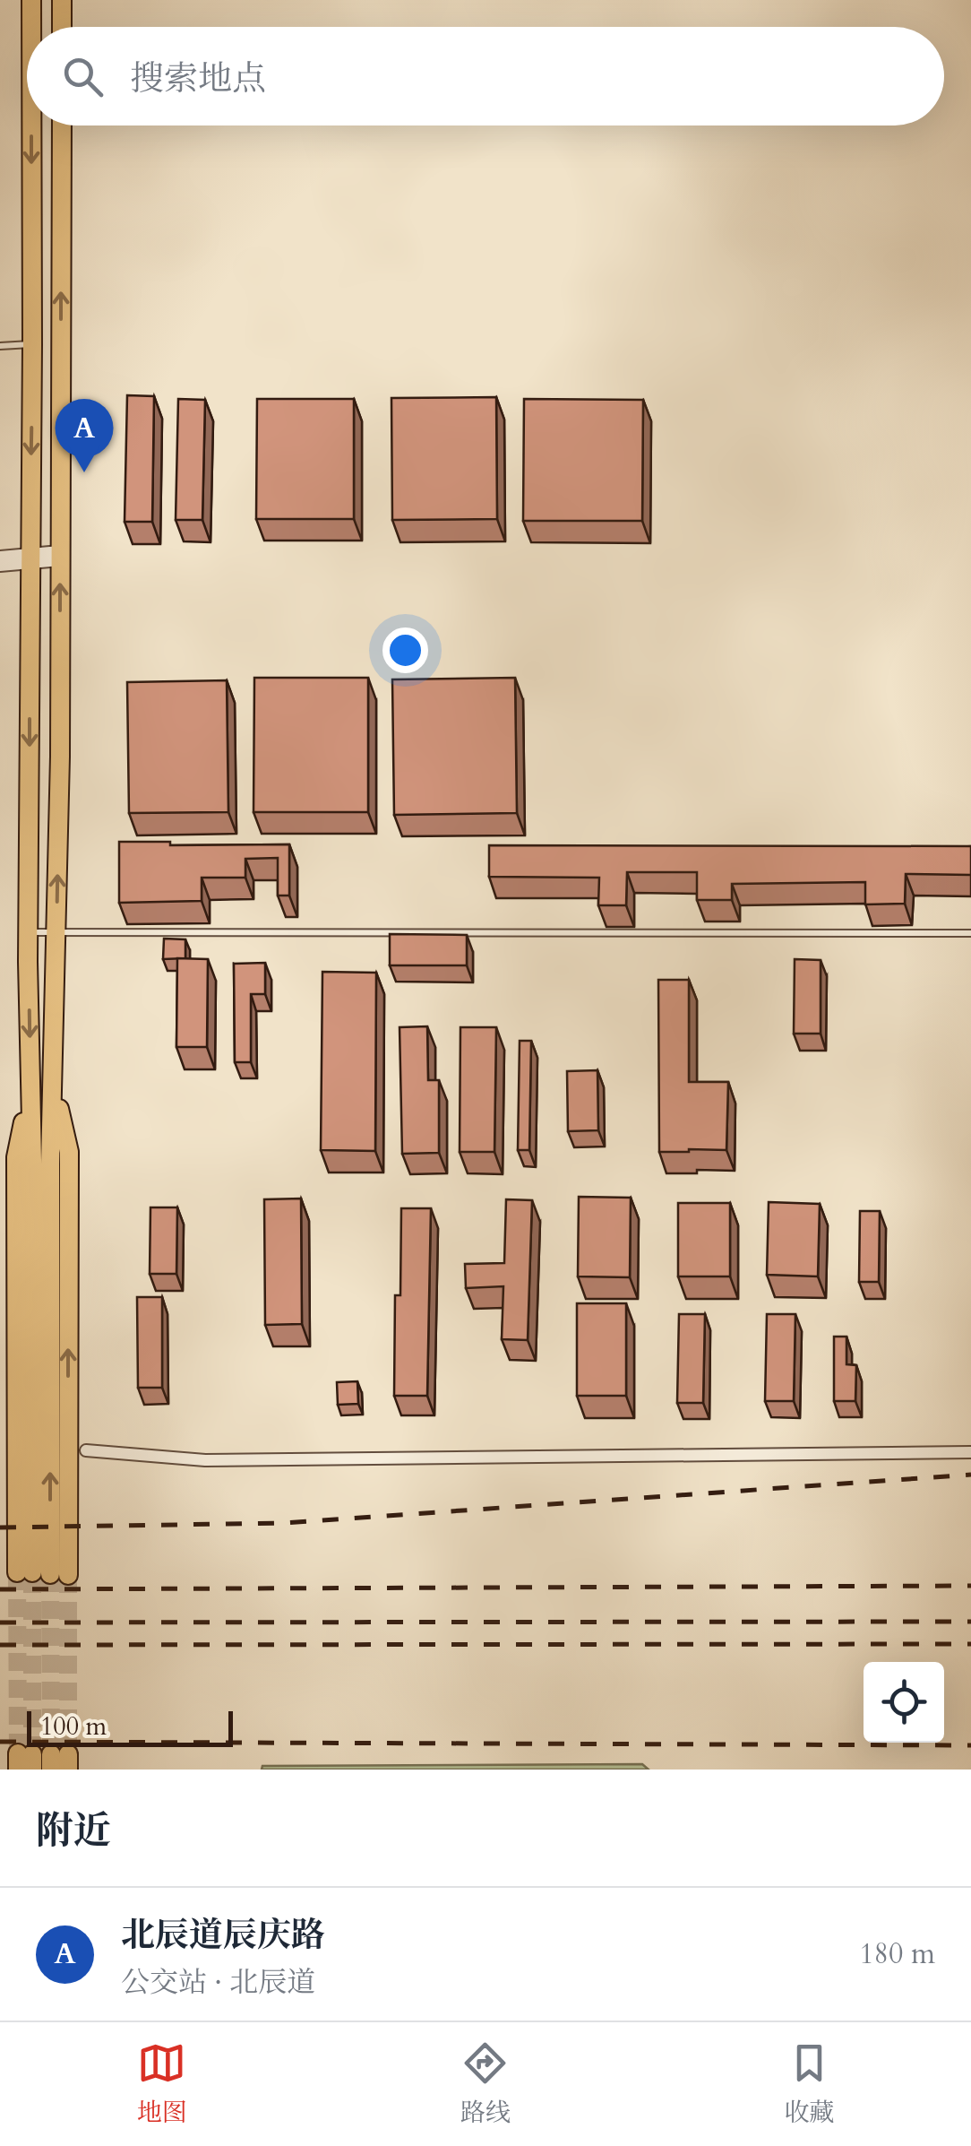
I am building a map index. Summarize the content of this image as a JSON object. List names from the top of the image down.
{
  "scale_bar": "100 m",
  "page": {
    "search": "搜索地点",
    "pins": "A",
    "scale": "100 m",
    "heading": "附近",
    "list": [
      {
        "mark": "A",
        "name": "北辰道辰庆路",
        "note": "公交站 · 北辰道",
        "value": "180 m"
      }
    ],
    "nav": ["地图", "路线", "收藏"]
  }
}
